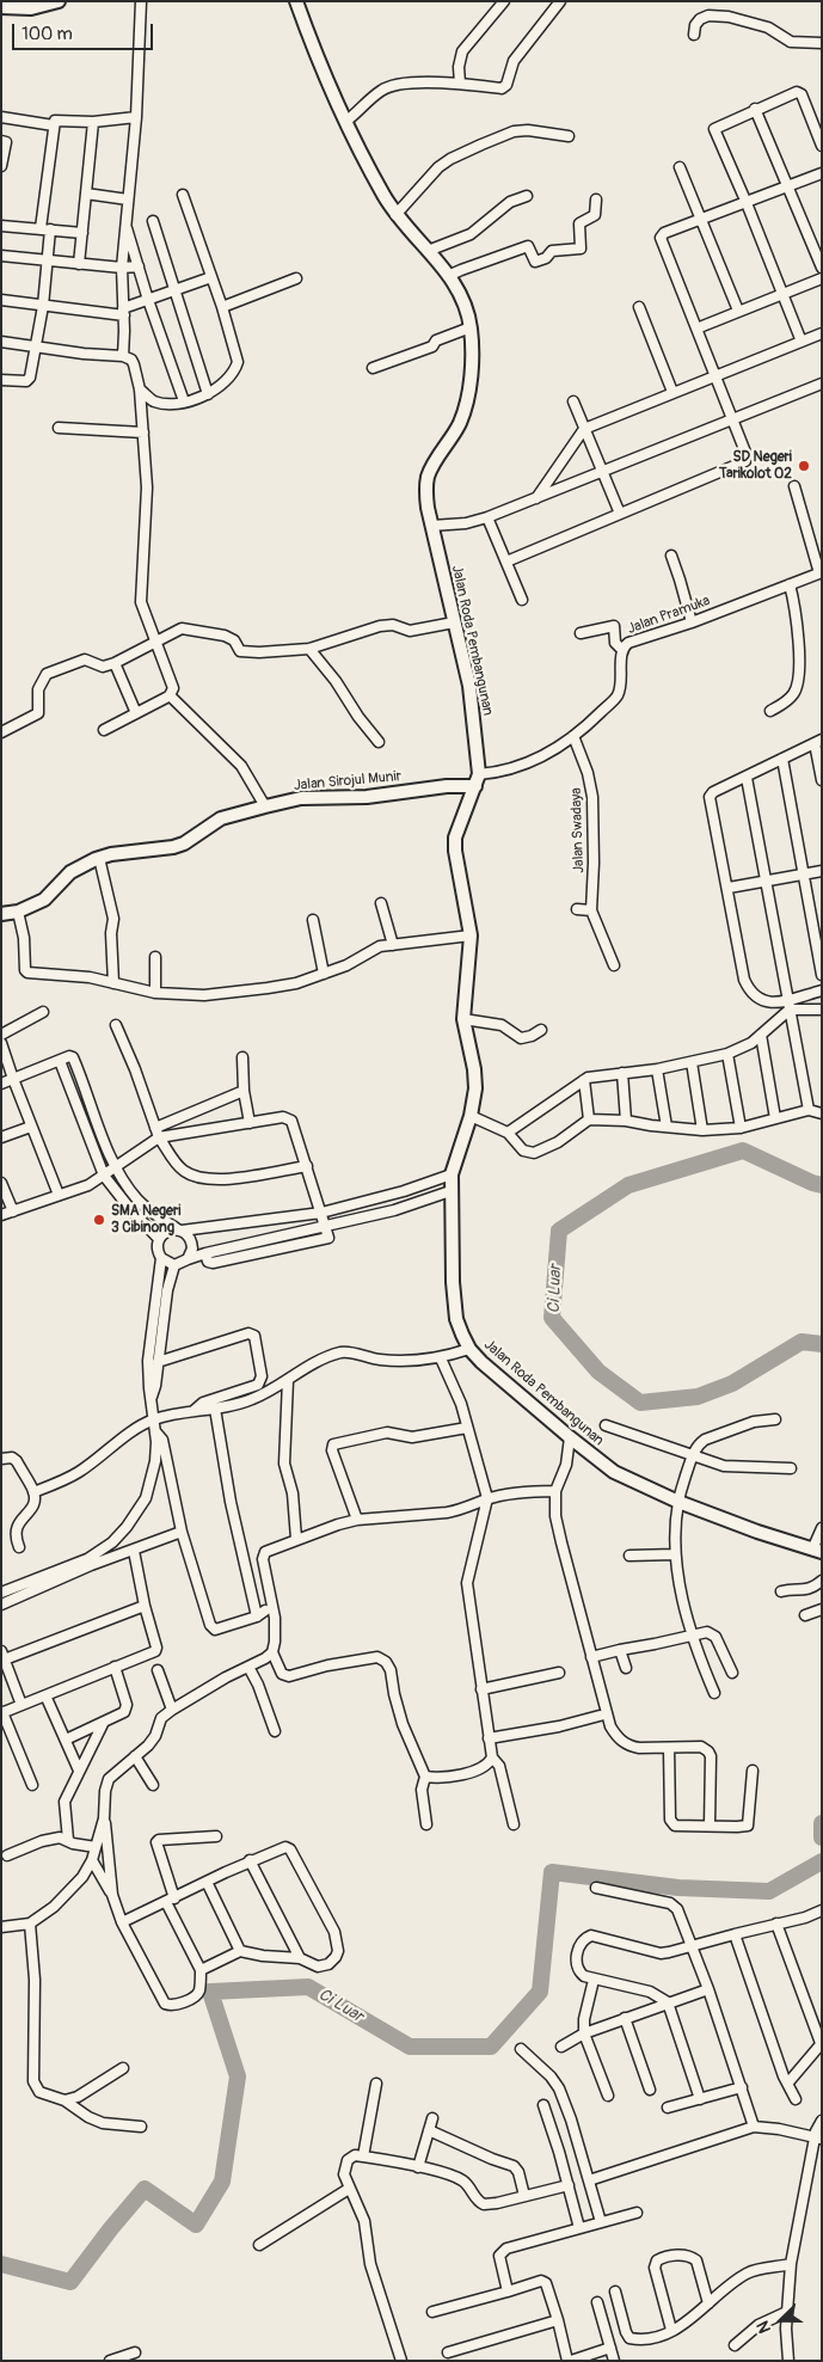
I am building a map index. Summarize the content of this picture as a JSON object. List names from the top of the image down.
{
  "streets": {
    "street": [
      "Jalan Pramuka",
      "Jalan Roda Pembangunan",
      "Jalan Sirojul Munir",
      "Jalan Swadaya"
    ]
  },
  "crossings": [
    ["Jalan Pramuka", "Jalan Roda Pembangunan"],
    ["Jalan Pramuka", "Jalan Sirojul Munir"],
    ["Jalan Pramuka", "Jalan Swadaya"],
    ["Jalan Roda Pembangunan", "Jalan Sirojul Munir"]
  ],
  "water": ["Ci Luar"],
  "places": ["SD Negeri Tarikolot 02", "SMA Negeri 3 Cibinong"],
  "scale_bar": "100 m",
  "north": "left"
}
